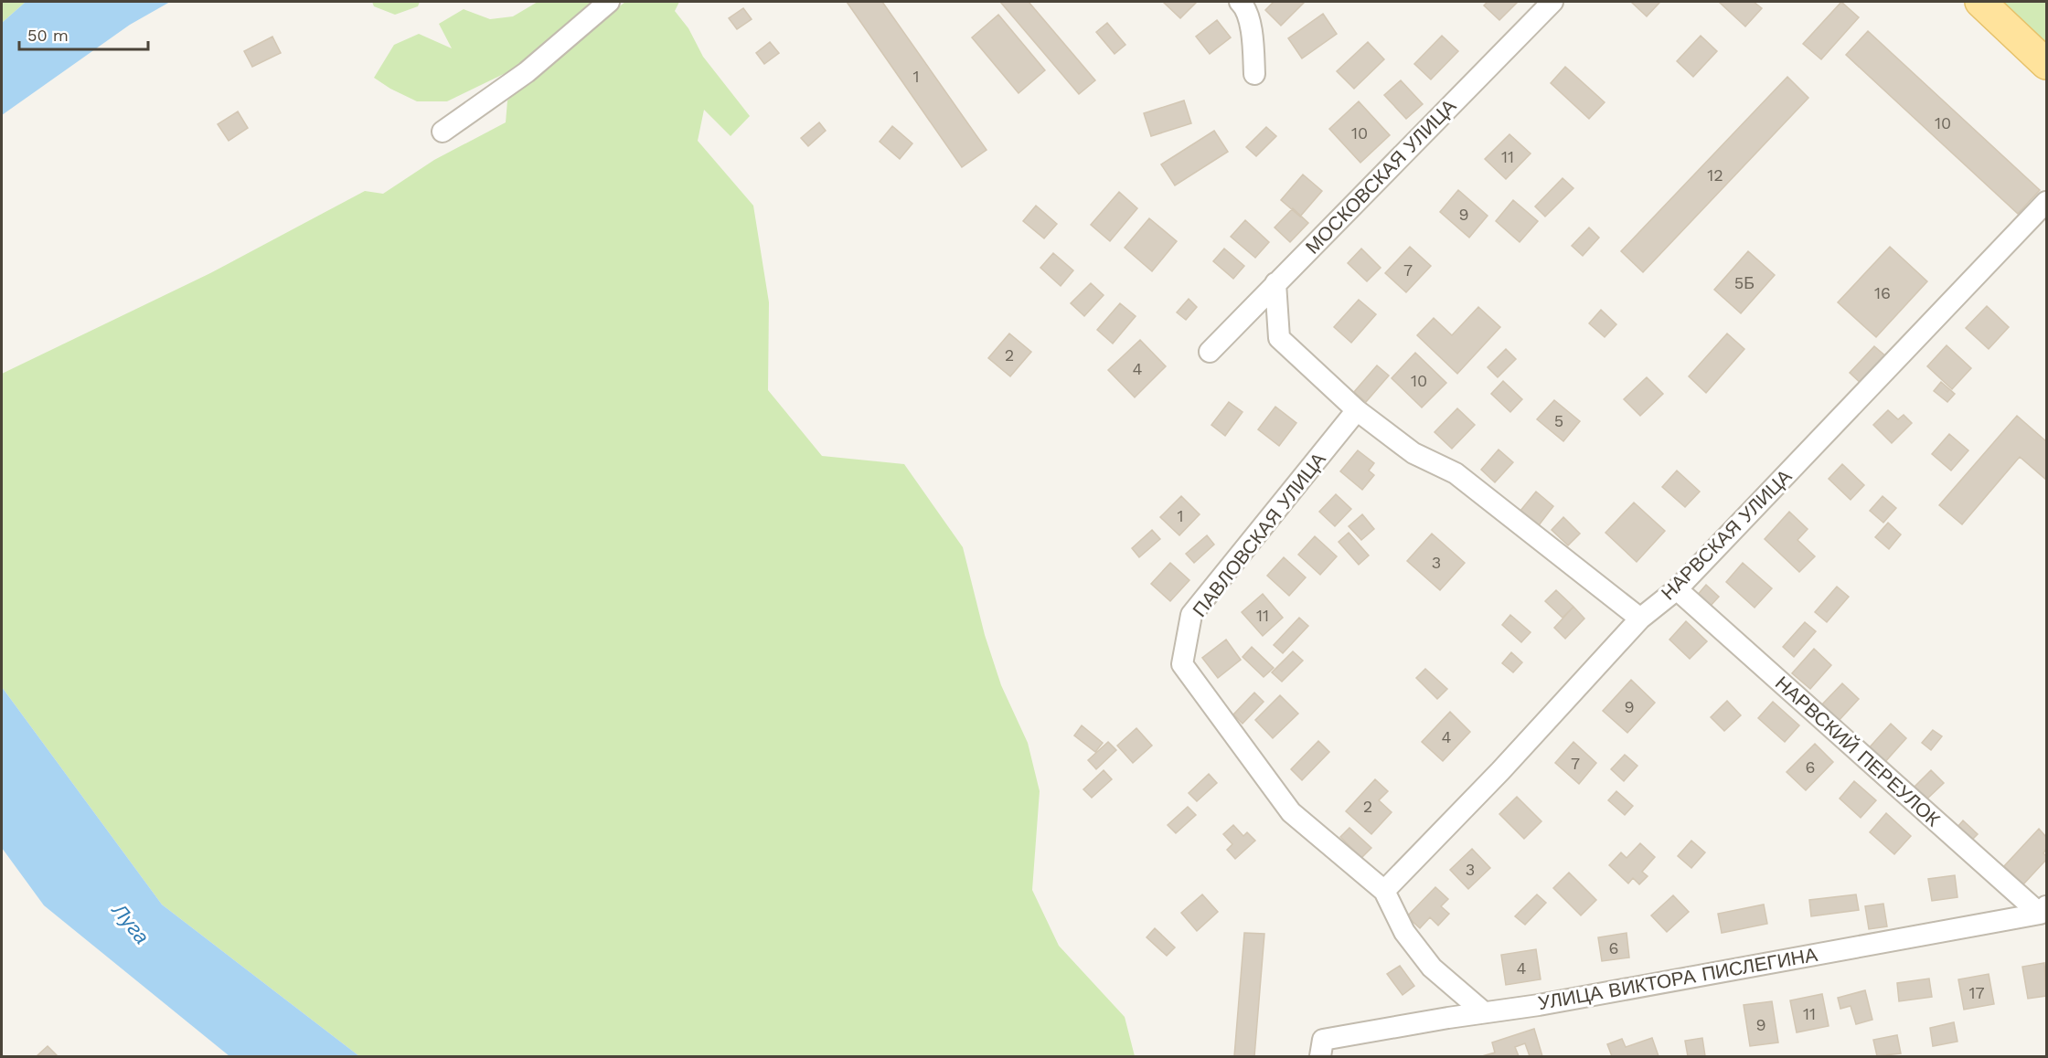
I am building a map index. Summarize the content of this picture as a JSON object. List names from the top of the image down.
{
  "streets": {
    "street": [
      "МОСКОВСКАЯ УЛИЦА",
      "ПАВЛОВСКАЯ УЛИЦА",
      "НАРВСКАЯ УЛИЦА",
      "НАРВСКИЙ ПЕРЕУЛОК",
      "УЛИЦА ВИКТОРА ПИСЛЕГИНА"
    ]
  },
  "crossings": [
    ["ПАВЛОВСКАЯ УЛИЦА", "НАРВСКАЯ УЛИЦА"],
    ["ПАВЛОВСКАЯ УЛИЦА", "УЛИЦА ВИКТОРА ПИСЛЕГИНА"],
    ["НАРВСКАЯ УЛИЦА", "НАРВСКИЙ ПЕРЕУЛОК"],
    ["НАРВСКИЙ ПЕРЕУЛОК", "УЛИЦА ВИКТОРА ПИСЛЕГИНА"]
  ],
  "water": ["Луга"],
  "house_numbers": [
    "1",
    "10",
    "10",
    "11",
    "12",
    "9",
    "7",
    "5Б",
    "16",
    "2",
    "4",
    "10",
    "5",
    "1",
    "3",
    "11",
    "9",
    "4",
    "7",
    "6",
    "2",
    "3",
    "6",
    "4",
    "17",
    "11",
    "9"
  ],
  "scale_bar": "50 m"
}
